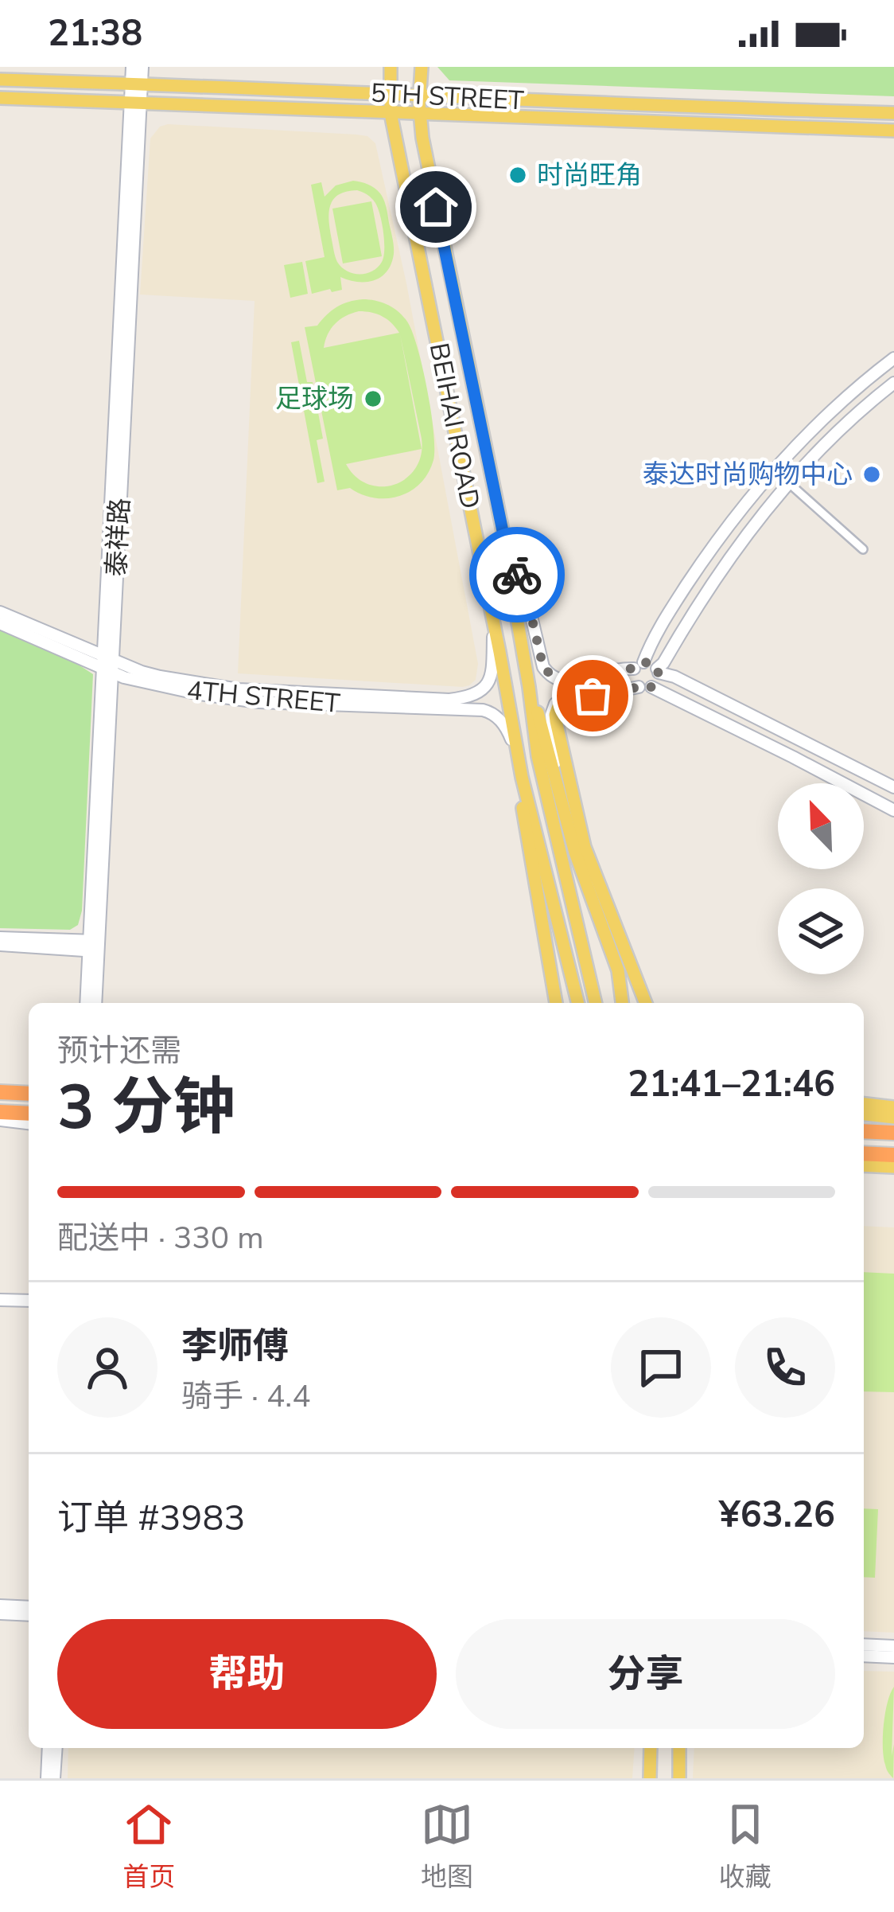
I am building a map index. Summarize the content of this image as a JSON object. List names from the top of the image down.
{
  "streets": {
    "main road": ["5TH STREET", "BEIHAI ROAD"],
    "street": ["泰祥路", "4TH STREET"]
  },
  "crossings": [
    ["5TH STREET", "BEIHAI ROAD"],
    ["5TH STREET", "泰祥路"],
    ["BEIHAI ROAD", "4TH STREET"],
    ["泰祥路", "4TH STREET"]
  ],
  "places": ["时尚旺角", "足球场", "泰达时尚购物中心"],
  "north": "top left",
  "page": {
    "status": "21:38",
    "heading": ["3 分钟", "预计还需", "21:41–21:46"],
    "panel": [
      "李师傅",
      "骑手 · 4.4",
      "订单 #3983",
      "¥63.26"
    ],
    "bar": "配送中 · 330 m",
    "buttons": ["帮助", "分享"],
    "tabs": ["首页", "地图", "收藏"]
  }
}
